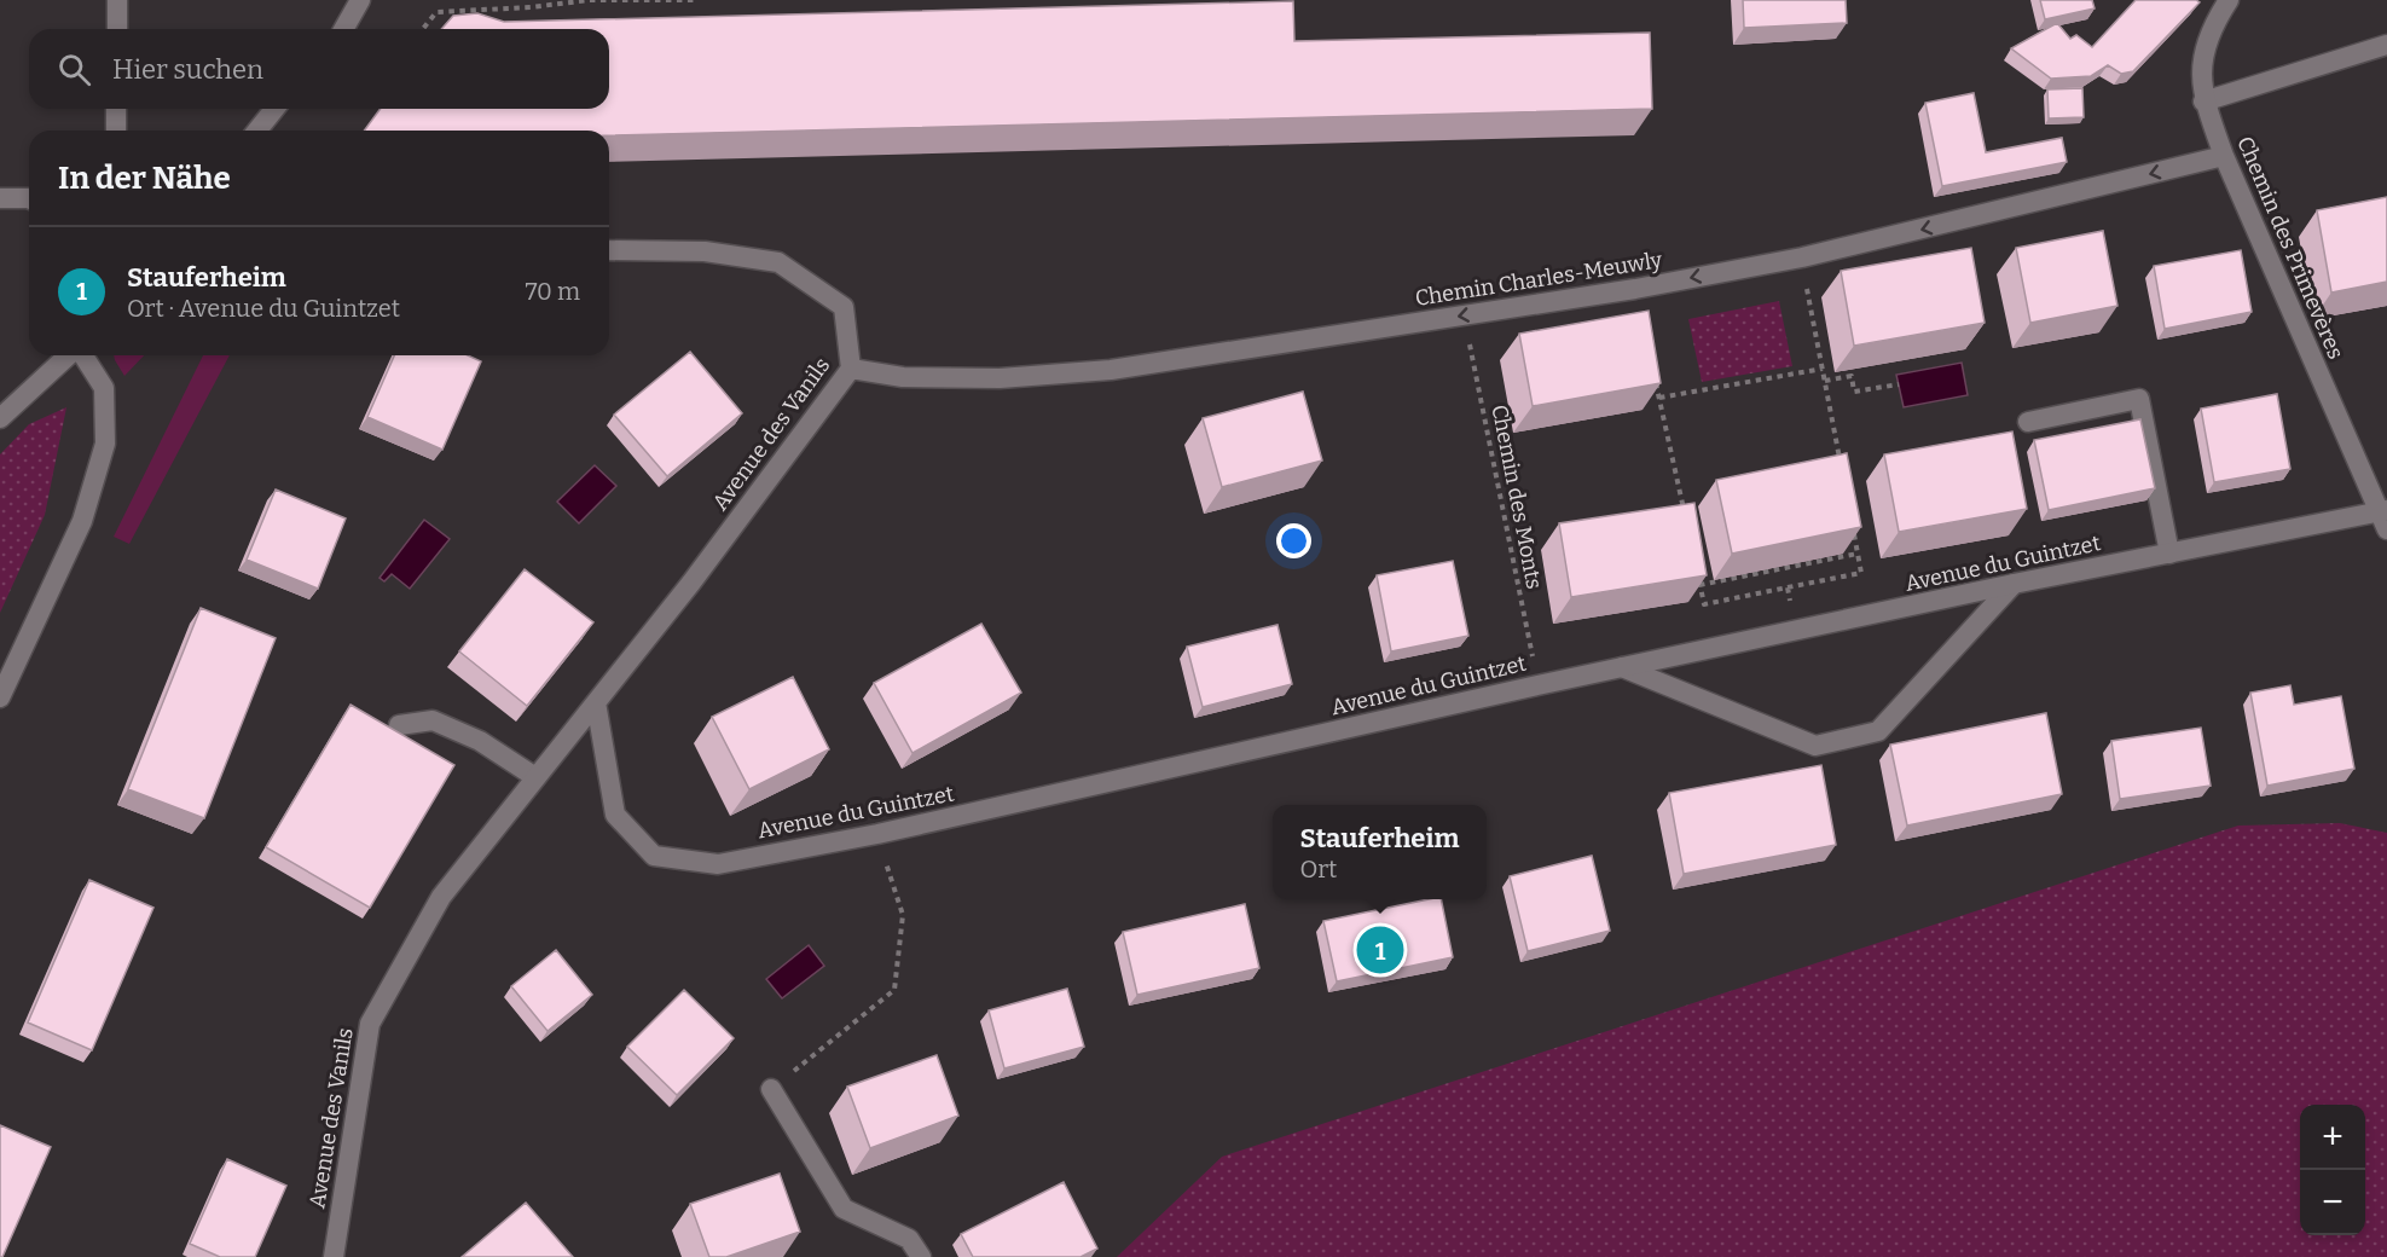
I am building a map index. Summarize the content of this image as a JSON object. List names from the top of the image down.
{
  "streets": {
    "street": [
      "Chemin des Primevères",
      "Chemin Charles-Meuwly",
      "Avenue des Vanils",
      "Avenue du Guintzet"
    ],
    "path": ["Chemin des Monts"]
  },
  "crossings": [
    ["Chemin des Primevères", "Chemin Charles-Meuwly"],
    ["Chemin des Primevères", "Avenue du Guintzet"],
    ["Chemin Charles-Meuwly", "Avenue des Vanils"],
    ["Chemin Charles-Meuwly", "Chemin des Monts"],
    ["Avenue des Vanils", "Avenue du Guintzet"],
    ["Chemin des Monts", "Avenue du Guintzet"]
  ],
  "one_way": ["Chemin Charles-Meuwly"],
  "page": {
    "search": "Hier suchen",
    "heading": "In der Nähe",
    "list": [
      {
        "mark": "1",
        "name": "Stauferheim",
        "note": "Ort · Avenue du Guintzet",
        "value": "70 m"
      }
    ],
    "popup": ["Stauferheim", "Ort"],
    "pins": "1",
    "map_buttons": ["+", "−"]
  }
}
